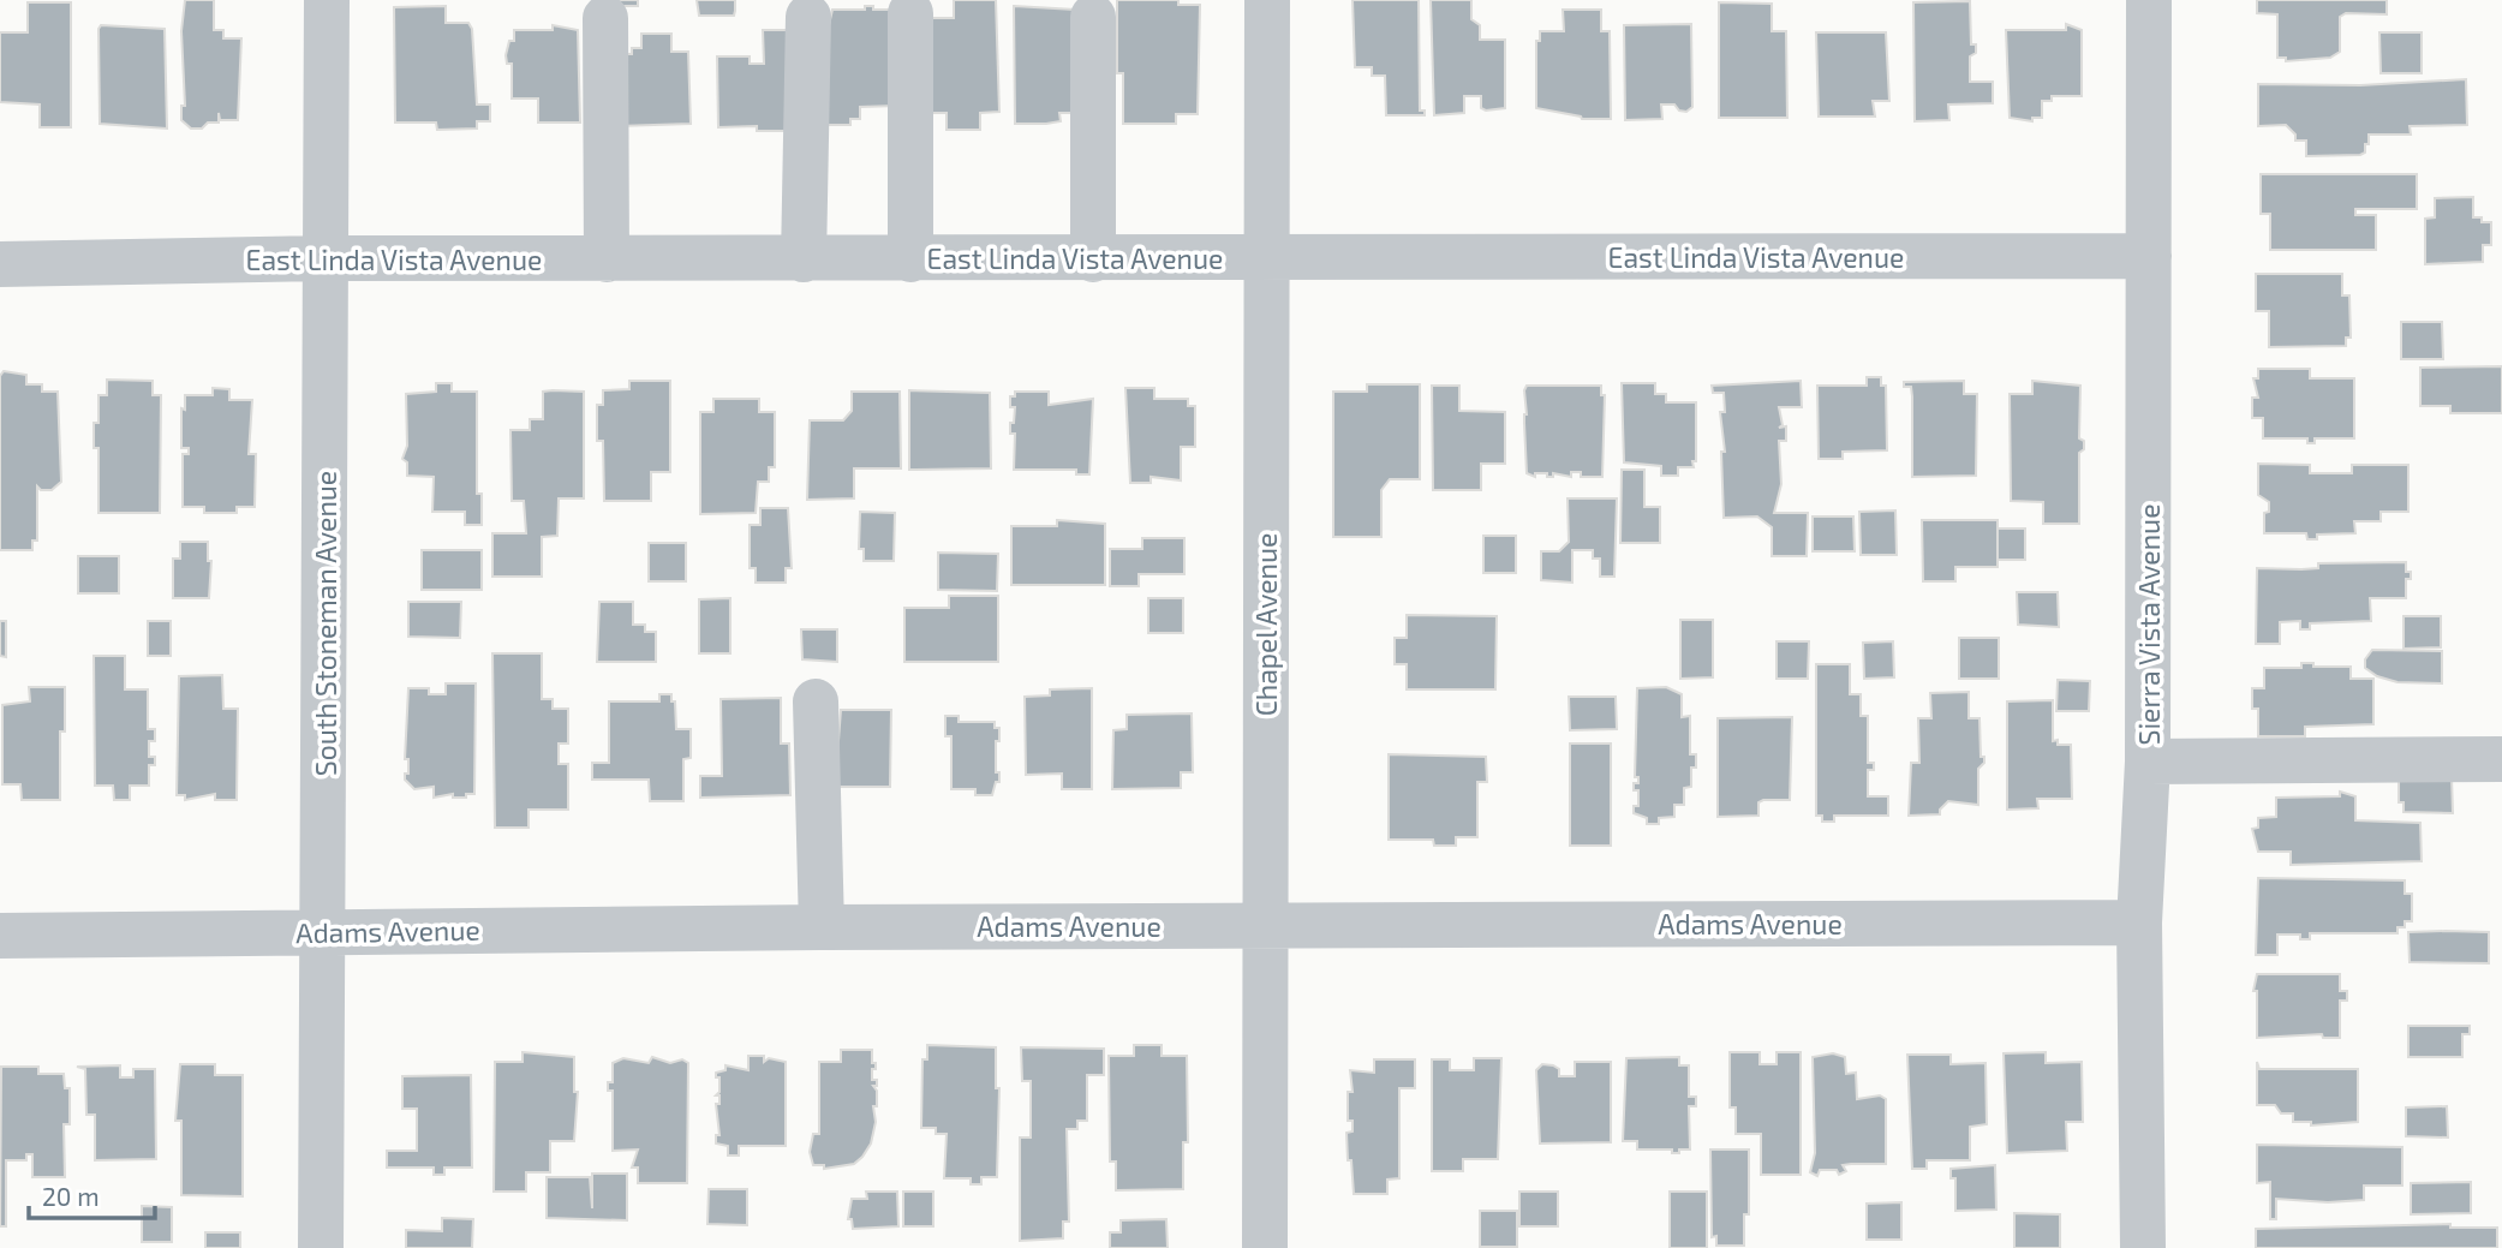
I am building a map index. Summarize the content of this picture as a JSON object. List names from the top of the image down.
{
  "streets": {
    "street": [
      "East Linda Vista Avenue",
      "South Stoneman Avenue",
      "Chapel Avenue",
      "Sierra Vista Avenue",
      "Adams Avenue"
    ]
  },
  "crossings": [
    ["East Linda Vista Avenue", "South Stoneman Avenue"],
    ["East Linda Vista Avenue", "Chapel Avenue"],
    ["East Linda Vista Avenue", "Sierra Vista Avenue"],
    ["South Stoneman Avenue", "Adams Avenue"],
    ["Chapel Avenue", "Adams Avenue"],
    ["Sierra Vista Avenue", "Adams Avenue"]
  ],
  "scale_bar": "20 m"
}
